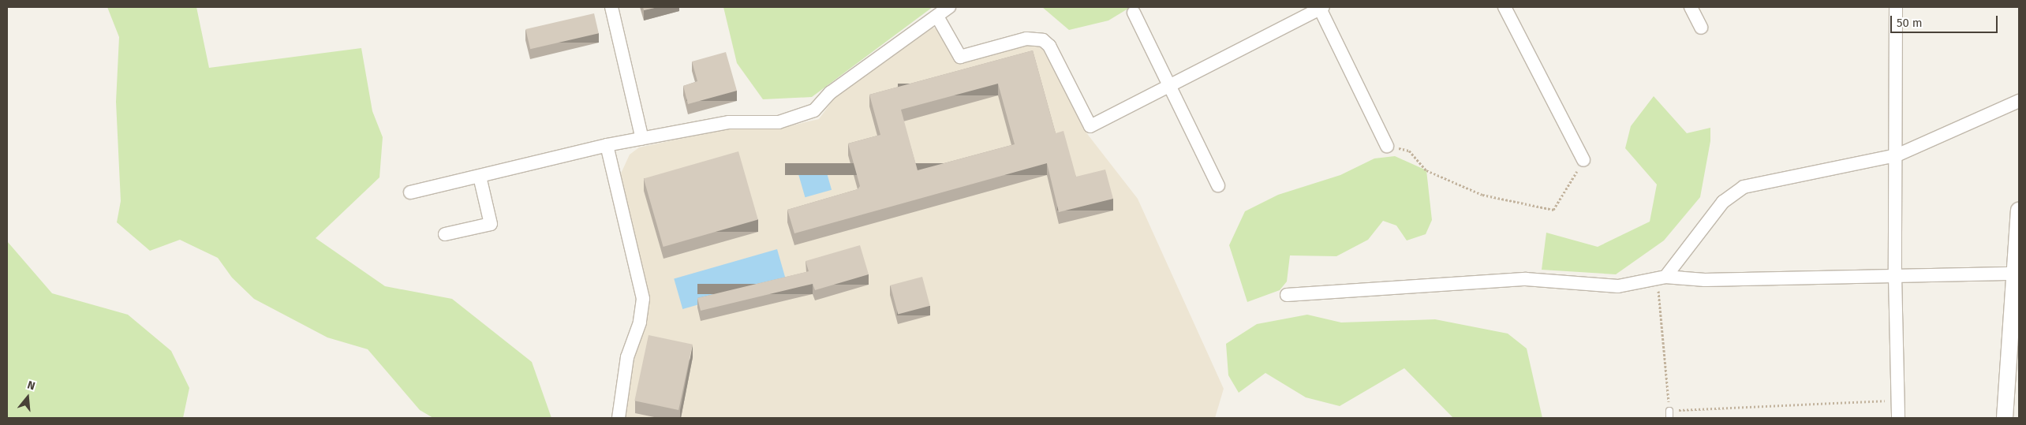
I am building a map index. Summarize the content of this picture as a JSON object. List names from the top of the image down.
{
  "scale_bar": "50 m",
  "north": "top"
}
